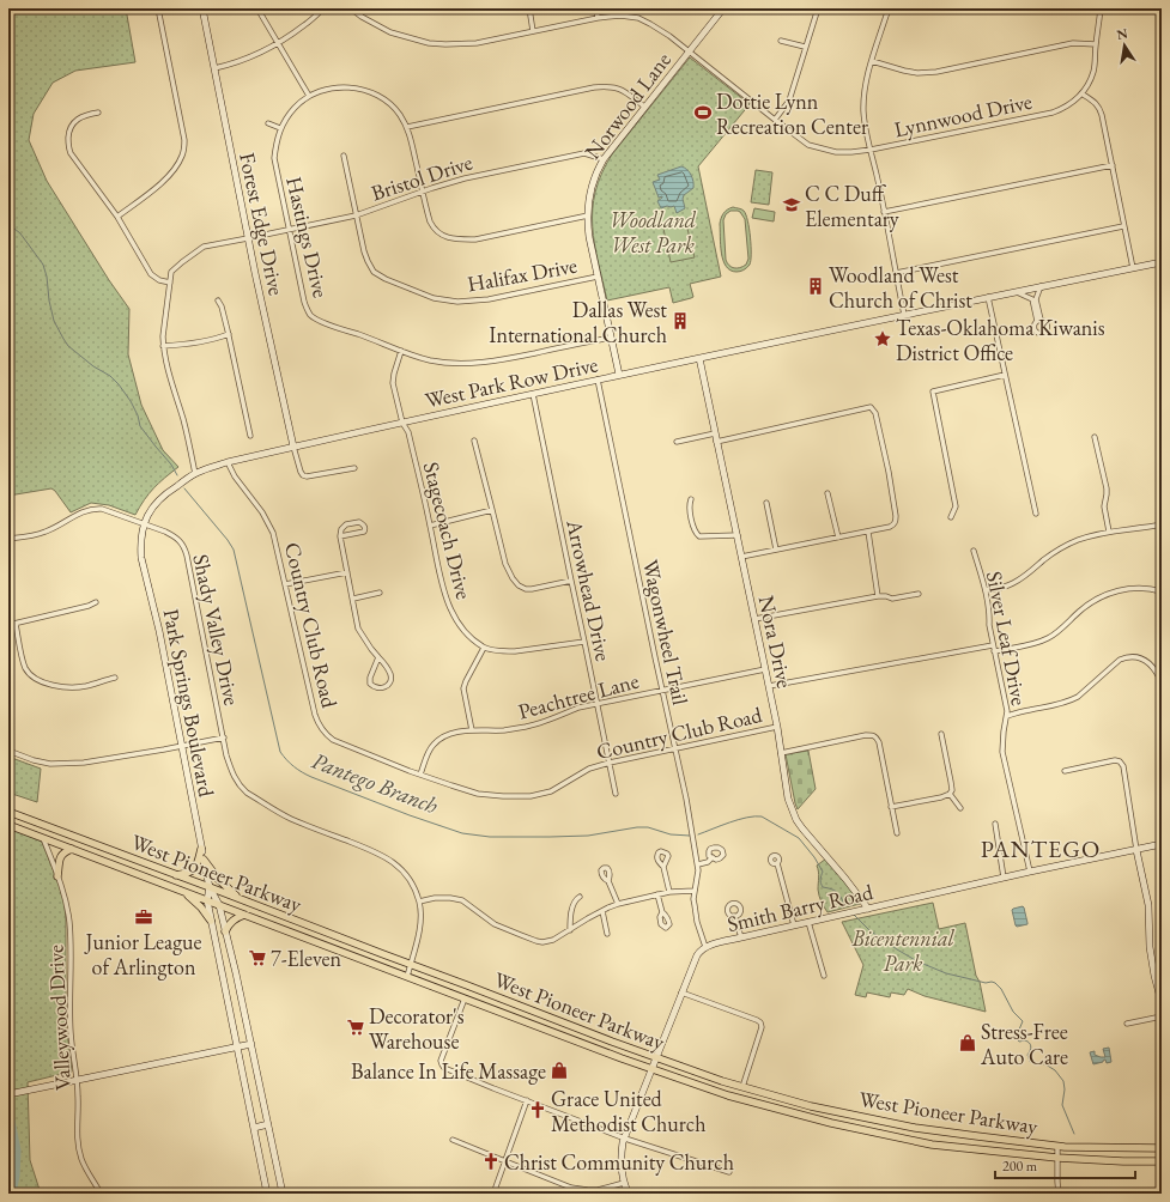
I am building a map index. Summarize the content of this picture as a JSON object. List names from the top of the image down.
{
  "streets": {
    "main road": ["West Pioneer Parkway"],
    "street": [
      "Norwood Lane",
      "Lynnwood Drive",
      "Bristol Drive",
      "Forest Edge Drive",
      "Hastings Drive",
      "Halifax Drive",
      "West Park Row Drive",
      "Stagecoach Drive",
      "Arrowhead Drive",
      "Country Club Road",
      "Shady Valley Drive",
      "Wagonwheel Trail",
      "Silver Leaf Drive",
      "Nora Drive",
      "Peachtree Lane",
      "Park Springs Boulevard",
      "Smith Barry Road",
      "Valleywood Drive"
    ]
  },
  "crossings": [
    ["Norwood Lane", "Lynnwood Drive"],
    ["Norwood Lane", "Bristol Drive"],
    ["Norwood Lane", "Hastings Drive"],
    ["Norwood Lane", "Halifax Drive"],
    ["Norwood Lane", "West Park Row Drive"],
    ["Bristol Drive", "Forest Edge Drive"],
    ["Bristol Drive", "Hastings Drive"],
    ["Bristol Drive", "Halifax Drive"],
    ["Forest Edge Drive", "West Park Row Drive"],
    ["Hastings Drive", "Halifax Drive"],
    ["Hastings Drive", "Stagecoach Drive"],
    ["West Park Row Drive", "Stagecoach Drive"],
    ["West Park Row Drive", "Arrowhead Drive"],
    ["West Park Row Drive", "Country Club Road"],
    ["West Park Row Drive", "Shady Valley Drive"],
    ["West Park Row Drive", "Wagonwheel Trail"],
    ["West Park Row Drive", "Nora Drive"],
    ["West Park Row Drive", "Park Springs Boulevard"],
    ["Arrowhead Drive", "Country Club Road"],
    ["Arrowhead Drive", "Peachtree Lane"],
    ["Country Club Road", "Wagonwheel Trail"],
    ["Country Club Road", "Nora Drive"],
    ["Country Club Road", "Peachtree Lane"],
    ["Shady Valley Drive", "Park Springs Boulevard"],
    ["Shady Valley Drive", "West Pioneer Parkway"],
    ["Wagonwheel Trail", "Peachtree Lane"],
    ["Wagonwheel Trail", "Smith Barry Road"],
    ["Silver Leaf Drive", "Smith Barry Road"],
    ["Nora Drive", "Peachtree Lane"],
    ["Nora Drive", "Smith Barry Road"],
    ["Park Springs Boulevard", "West Pioneer Parkway"],
    ["West Pioneer Parkway", "Smith Barry Road"],
    ["West Pioneer Parkway", "Valleywood Drive"]
  ],
  "districts": ["PANTEGO"],
  "water": ["Pantego Branch"],
  "parks": ["Woodland West Park", "Bicentennial Park"],
  "places": {
    "sports": ["Dottie Lynn Recreation Center"],
    "school or university": ["C C Duff Elementary"],
    "building": ["Woodland West Church of Christ", "Dallas West International Church"],
    "place": ["Texas-Oklahoma Kiwanis District Office"],
    "office": ["Junior League of Arlington"],
    "supermarket": ["7-Eleven", "Decorator's Warehouse"],
    "shop": ["Stress-Free Auto Care", "Balance In Life Massage"],
    "church": ["Grace United Methodist Church", "Christ Community Church"]
  },
  "scale_bar": "200 m",
  "north": "top"
}
